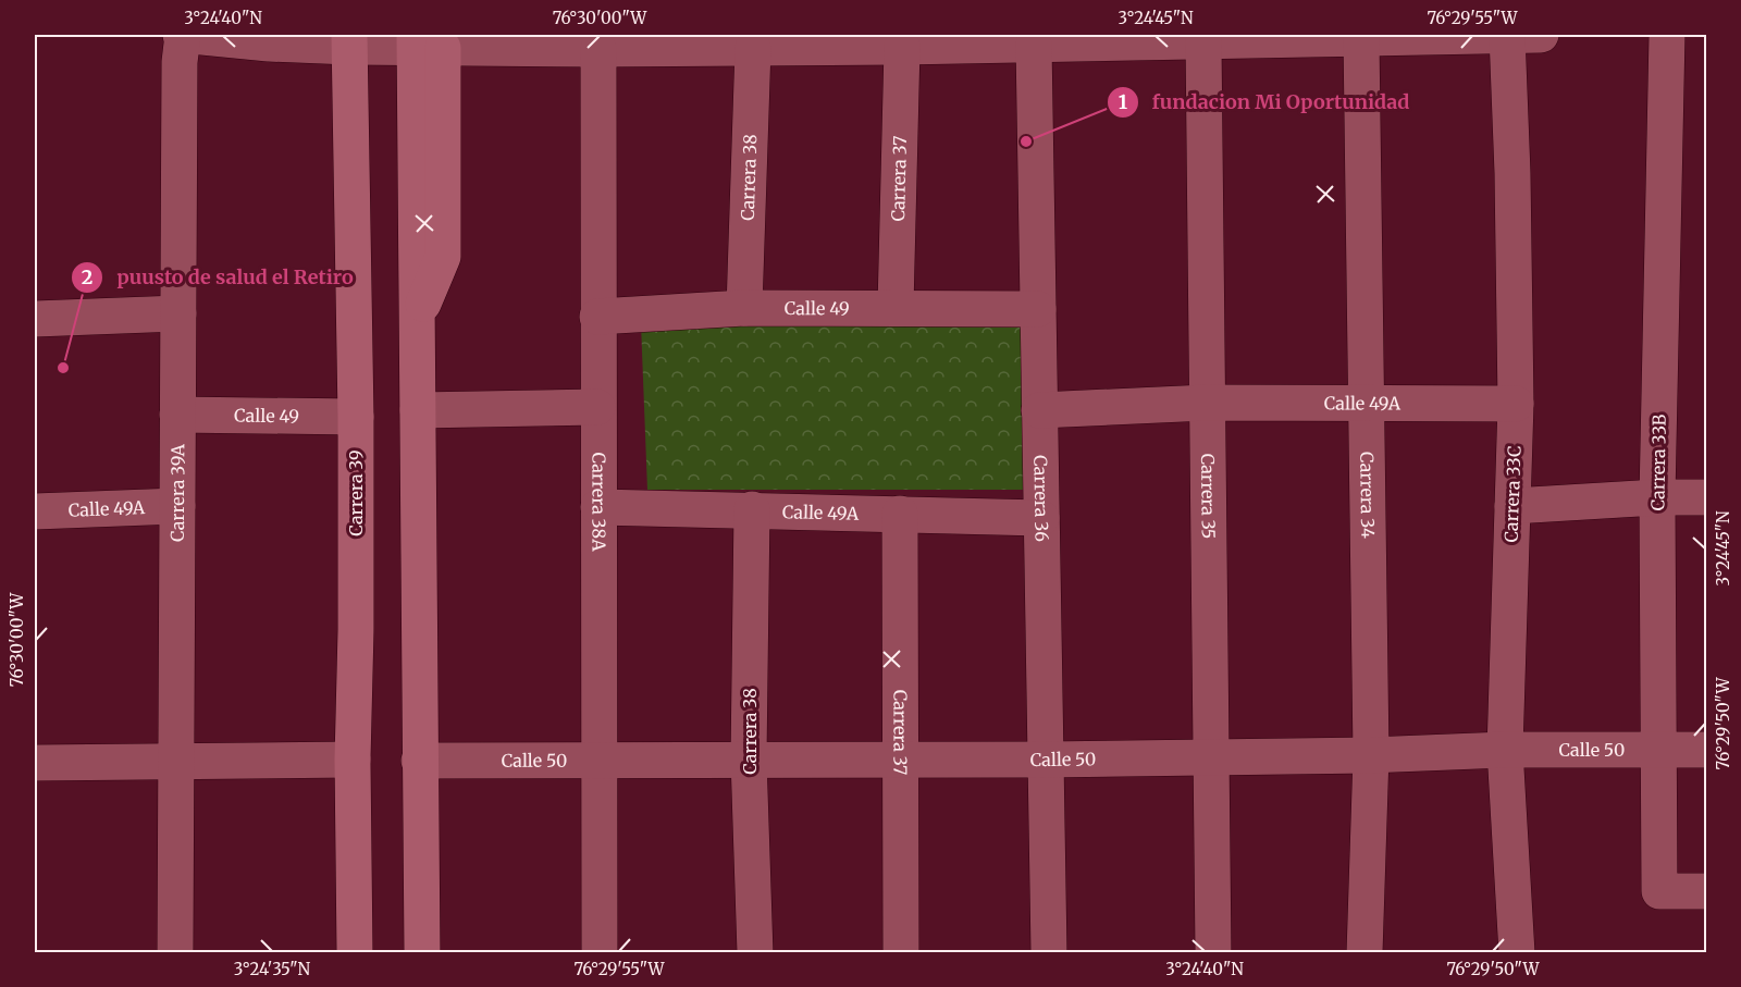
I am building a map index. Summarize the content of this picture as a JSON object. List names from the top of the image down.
{
  "streets": {
    "main road": ["Carrera 39"],
    "street": [
      "Carrera 38",
      "Carrera 37",
      "Calle 49",
      "Calle 49A",
      "Carrera 33B",
      "Carrera 39A",
      "Carrera 33C",
      "Carrera 34",
      "Carrera 35",
      "Carrera 36",
      "Carrera 38A",
      "Calle 50"
    ]
  },
  "crossings": [
    ["Carrera 38", "Calle 49"],
    ["Carrera 38", "Calle 49A"],
    ["Carrera 38", "Calle 50"],
    ["Carrera 37", "Calle 49"],
    ["Carrera 37", "Calle 49A"],
    ["Carrera 37", "Calle 50"],
    ["Calle 49", "Carrera 39"],
    ["Calle 49", "Carrera 39A"],
    ["Calle 49", "Carrera 36"],
    ["Calle 49", "Carrera 38A"],
    ["Calle 49A", "Carrera 39A"],
    ["Calle 49A", "Carrera 33C"],
    ["Calle 49A", "Carrera 34"],
    ["Calle 49A", "Carrera 35"],
    ["Calle 49A", "Carrera 36"],
    ["Calle 49A", "Carrera 38A"],
    ["Carrera 33B", "Calle 50"],
    ["Carrera 33C", "Calle 50"],
    ["Carrera 34", "Calle 50"],
    ["Carrera 35", "Calle 50"],
    ["Carrera 36", "Calle 50"],
    ["Carrera 38A", "Calle 50"]
  ],
  "places": ["fundacion Mi Oportunidad", "puusto de salud el Retiro"],
  "coordinates": [
    "3°24'40\"N",
    "76°30'00\"W",
    "3°24'45\"N",
    "76°29'55\"W",
    "76°29'50\"W",
    "3°24'35\"N"
  ]
}
